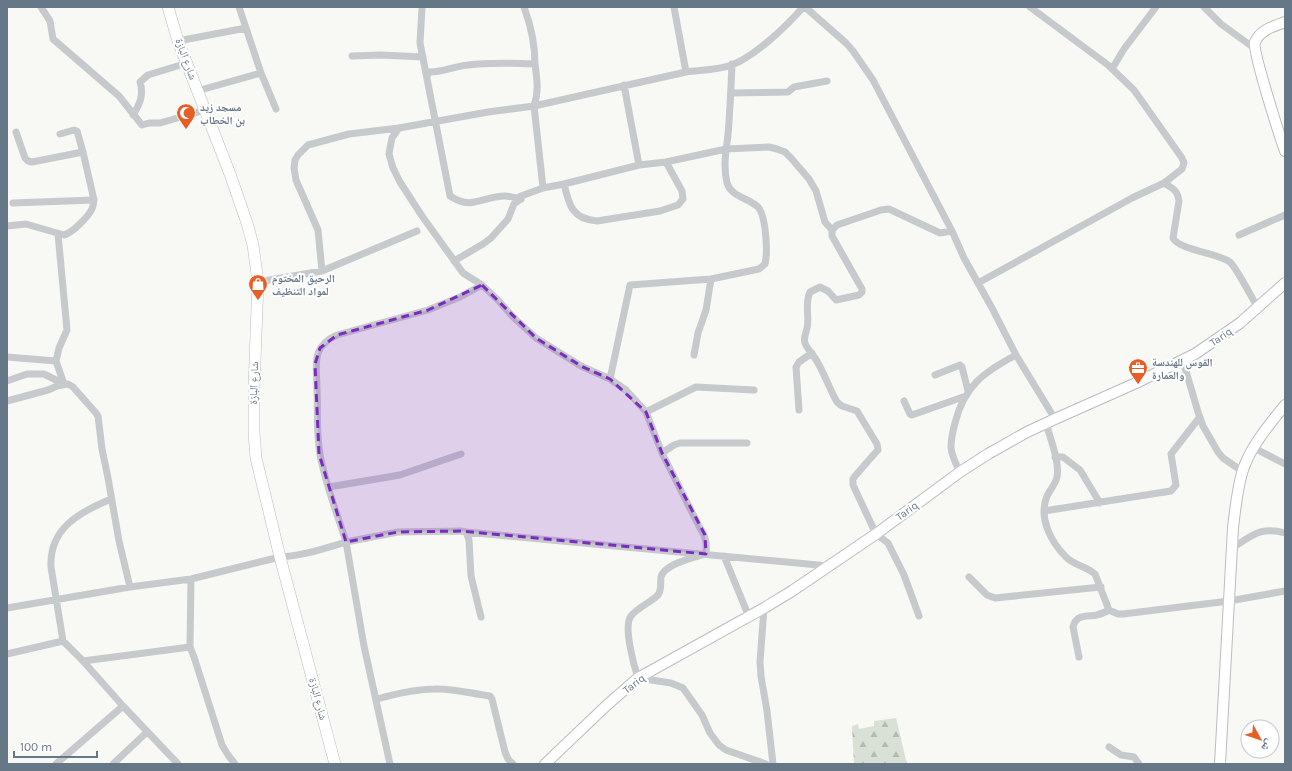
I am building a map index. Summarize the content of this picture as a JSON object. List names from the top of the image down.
{
  "streets": {
    "main road": ["شارع البازة", "Tariq"]
  },
  "places": {
    "mosque": ["مسجد زيد بن الخطاب"],
    "shop": ["الرحيق المختوم لمواد التنظيف"],
    "office": ["القوس للهندسة والعمارة"]
  },
  "scale_bar": "100 m",
  "north": "bottom right"
}
